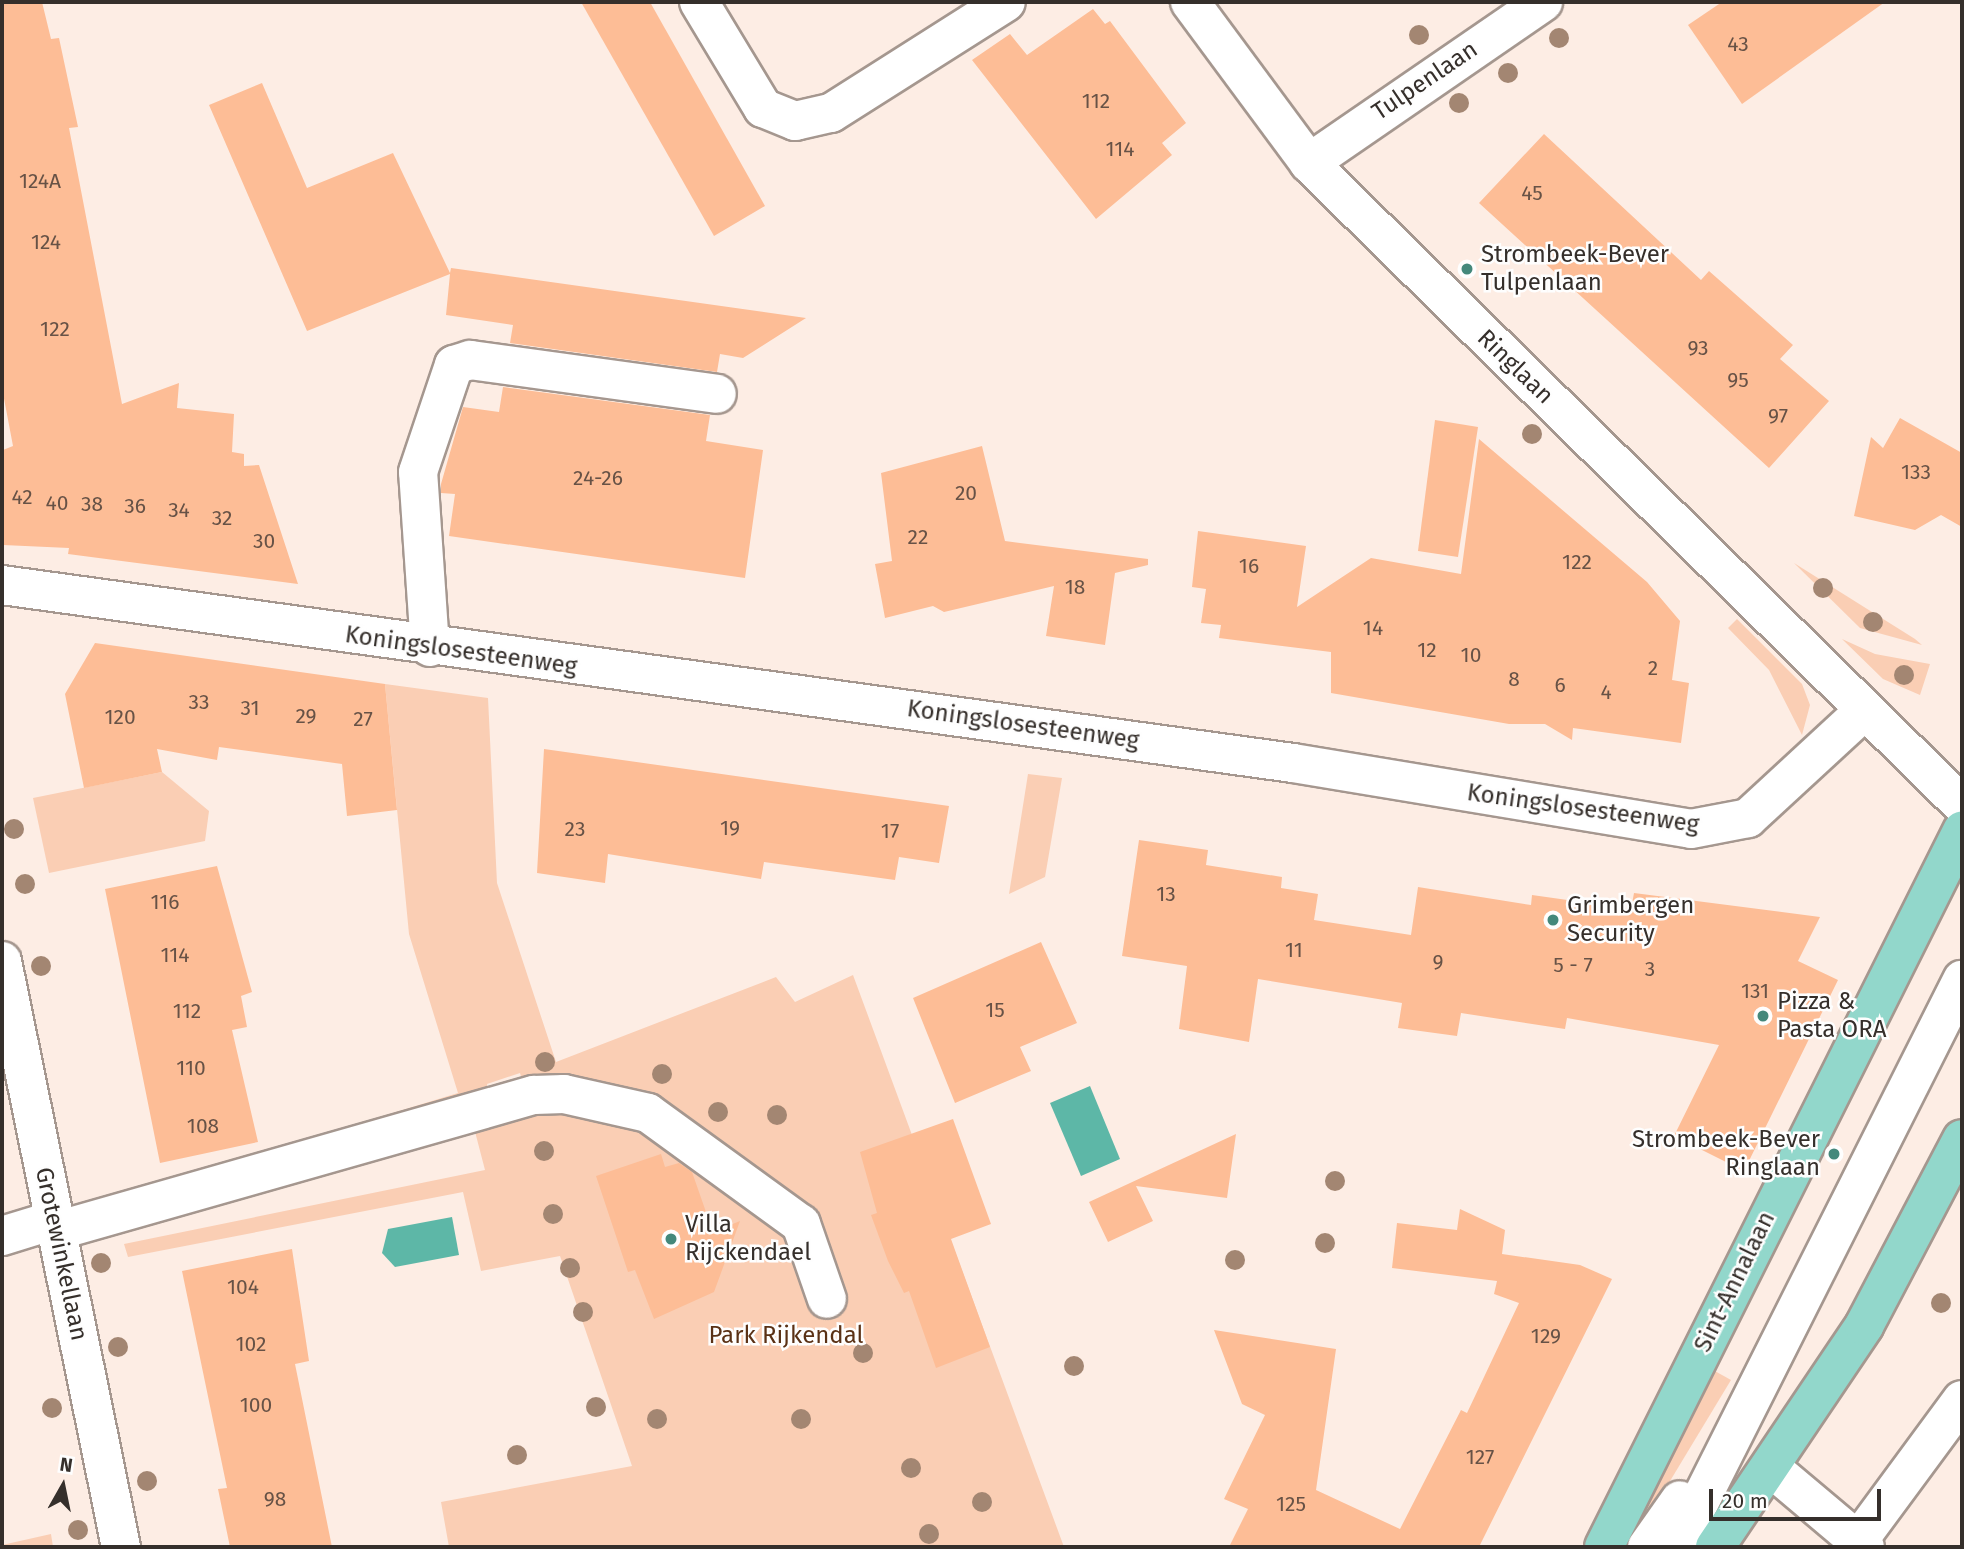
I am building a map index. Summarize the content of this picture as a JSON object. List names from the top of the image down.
{
  "streets": {
    "main road": ["Sint-Annalaan"],
    "street": [
      "Tulpenlaan",
      "Ringlaan",
      "Koningslosesteenweg",
      "Grotewinkellaan"
    ]
  },
  "crossings": [
    ["Tulpenlaan", "Ringlaan"],
    ["Ringlaan", "Koningslosesteenweg"]
  ],
  "parks": ["Park Rijkendal"],
  "places": [
    "Strombeek-Bever Tulpenlaan",
    "Grimbergen Security",
    "Pizza & Pasta ORA",
    "Strombeek-Bever Ringlaan",
    "Villa Rijckendael"
  ],
  "house_numbers": [
    "43",
    "112",
    "114",
    "124A",
    "45",
    "124",
    "122",
    "93",
    "95",
    "97",
    "133",
    "24-26",
    "20",
    "42",
    "40",
    "38",
    "36",
    "34",
    "32",
    "22",
    "30",
    "122",
    "16",
    "18",
    "14",
    "12",
    "10",
    "2",
    "8",
    "6",
    "4",
    "33",
    "31",
    "29",
    "120",
    "27",
    "19",
    "23",
    "17",
    "13",
    "116",
    "11",
    "114",
    "9",
    "5 - 7",
    "3",
    "131",
    "15",
    "112",
    "110",
    "108",
    "104",
    "129",
    "102",
    "100",
    "127",
    "98",
    "125"
  ],
  "scale_bar": "20 m",
  "north": "top"
}
